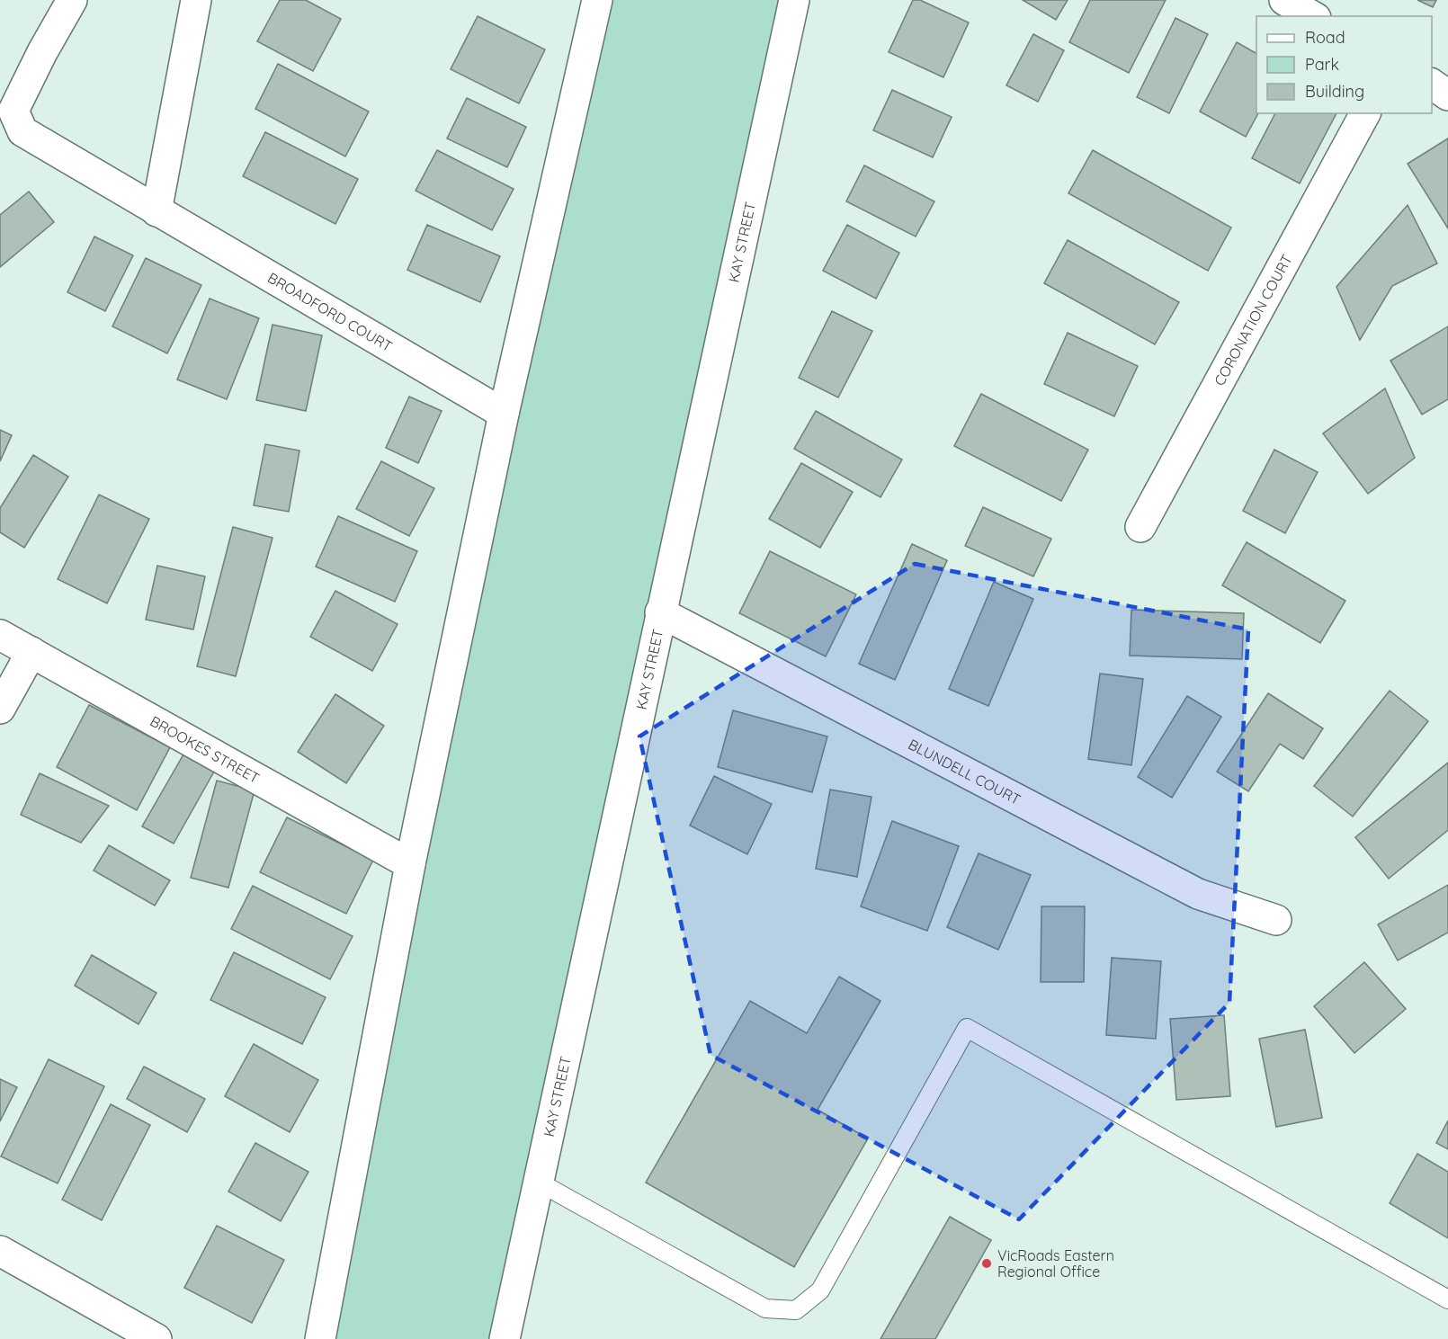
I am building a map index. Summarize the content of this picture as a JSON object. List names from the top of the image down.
{
  "streets": {
    "street": [
      "KAY STREET",
      "BROADFORD COURT",
      "CORONATION COURT",
      "BROOKES STREET",
      "BLUNDELL COURT"
    ]
  },
  "crossings": [
    ["KAY STREET", "BLUNDELL COURT"]
  ],
  "places": ["VicRoads Eastern Regional Office"],
  "legend": ["Road", "Park", "Building"]
}
